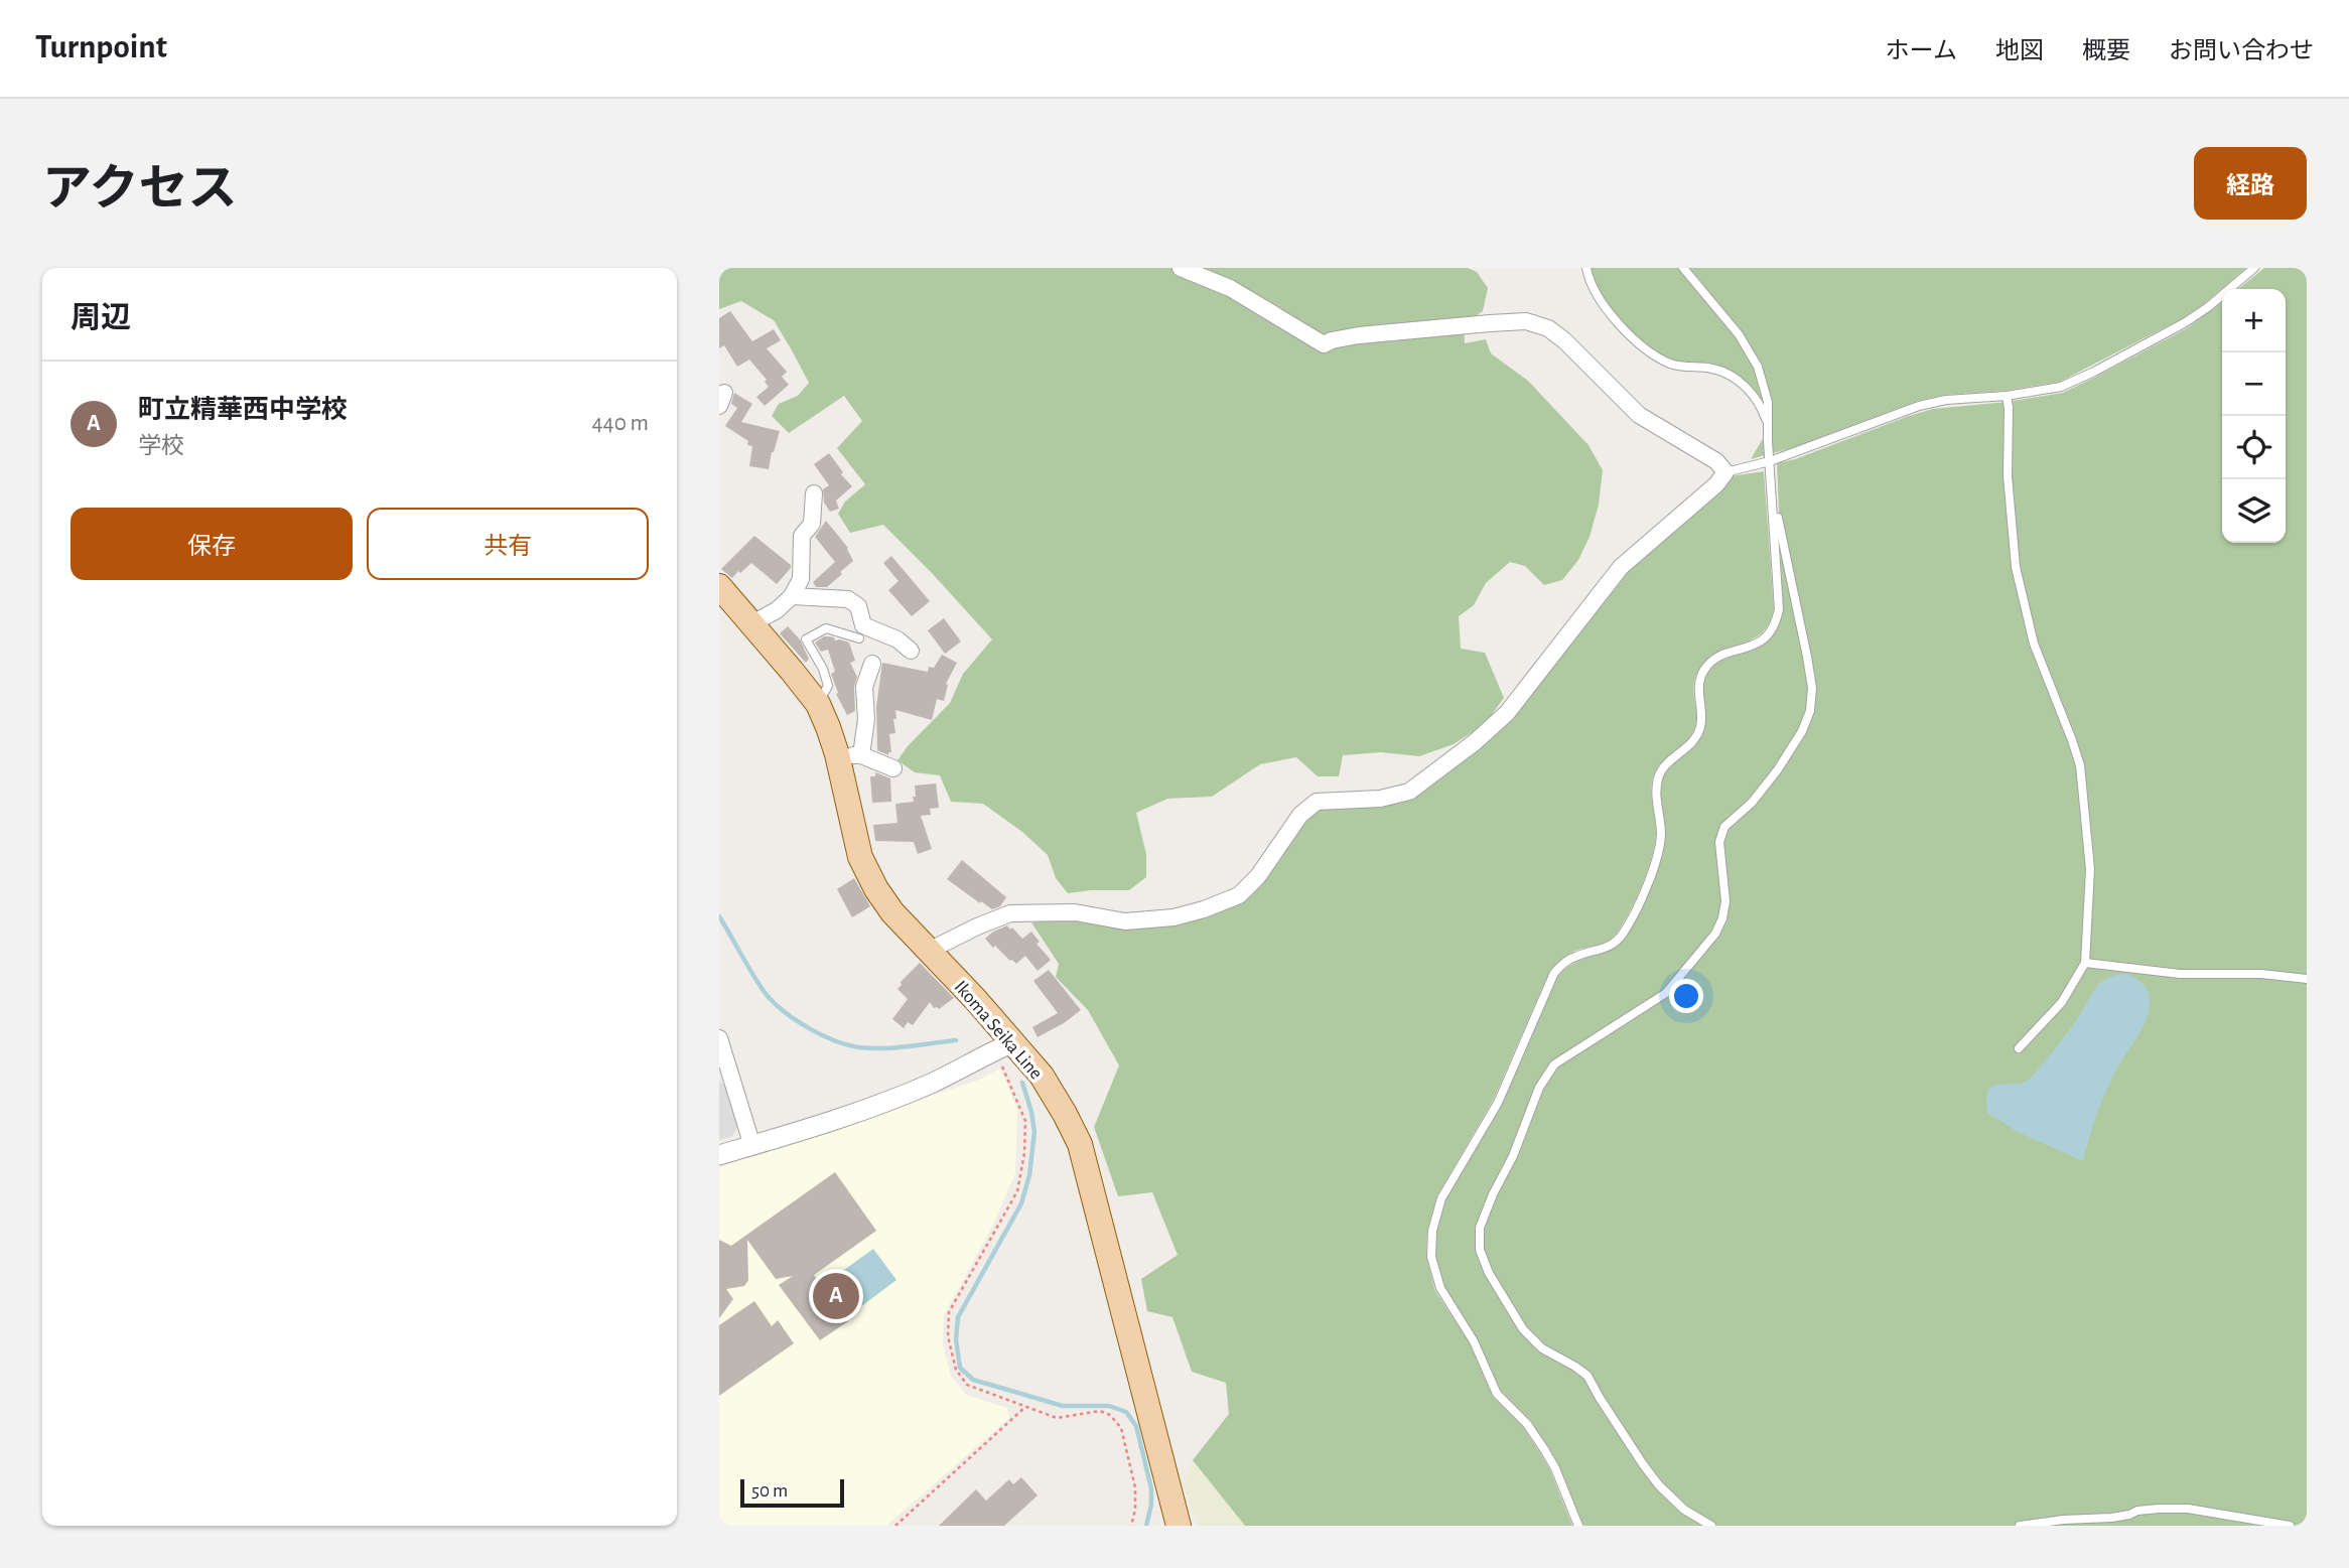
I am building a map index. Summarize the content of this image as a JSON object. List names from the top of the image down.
{
  "streets": {
    "main road": ["Ikoma Seika Line"]
  },
  "scale_bar": "50 m",
  "page": {
    "header": "Turnpoint",
    "nav": [
      "ホーム",
      "地図",
      "概要",
      "お問い合わせ"
    ],
    "title": "アクセス",
    "buttons": [
      "経路",
      ["保存", "共有"]
    ],
    "heading": "周辺",
    "map_buttons": ["+", "−"],
    "list": [
      {
        "mark": "A",
        "name": "町立精華西中学校",
        "note": "学校",
        "value": "440 m"
      }
    ],
    "pins": "A",
    "scale": "50 m"
  }
}
